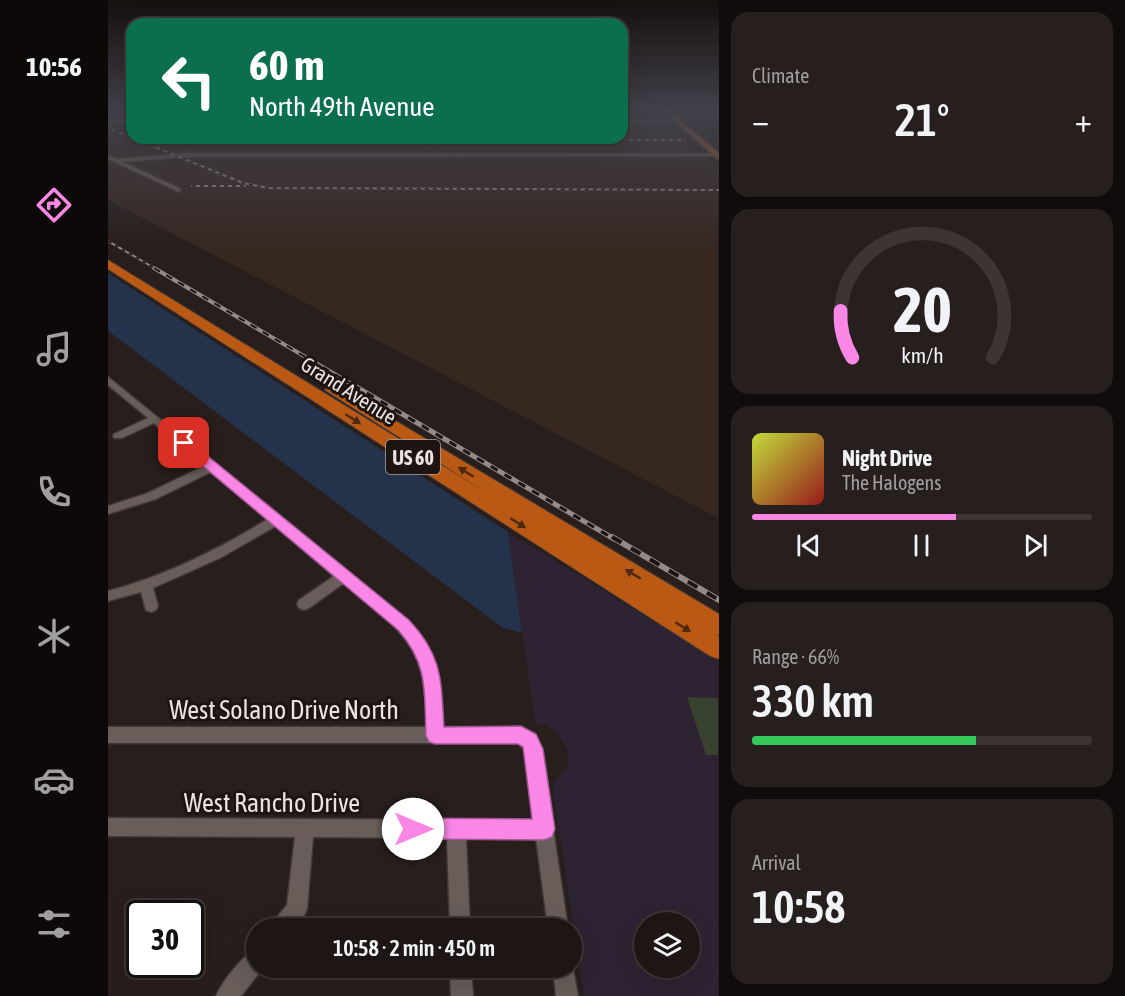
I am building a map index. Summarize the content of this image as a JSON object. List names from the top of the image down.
{
  "streets": {
    "highway": ["Grand Avenue", "US 60"],
    "street": ["West Solano Drive North", "West Rancho Drive"]
  },
  "crossings": [
    ["West Solano Drive North", "West Rancho Drive"]
  ],
  "page": {
    "tabs": "10:56",
    "tile": [
      "Climate",
      ["Range · 66%", "330 km"],
      ["Arrival", "10:58"]
    ],
    "turn": ["60 m", "North 49th Avenue"],
    "heat": ["−", "21°", "+"],
    "song": ["Night Drive", "The Halogens"],
    "limit": "30",
    "trip": "10:58 · 2 min · 450 m",
    "gauge": ["20", "km/h"]
  }
}
